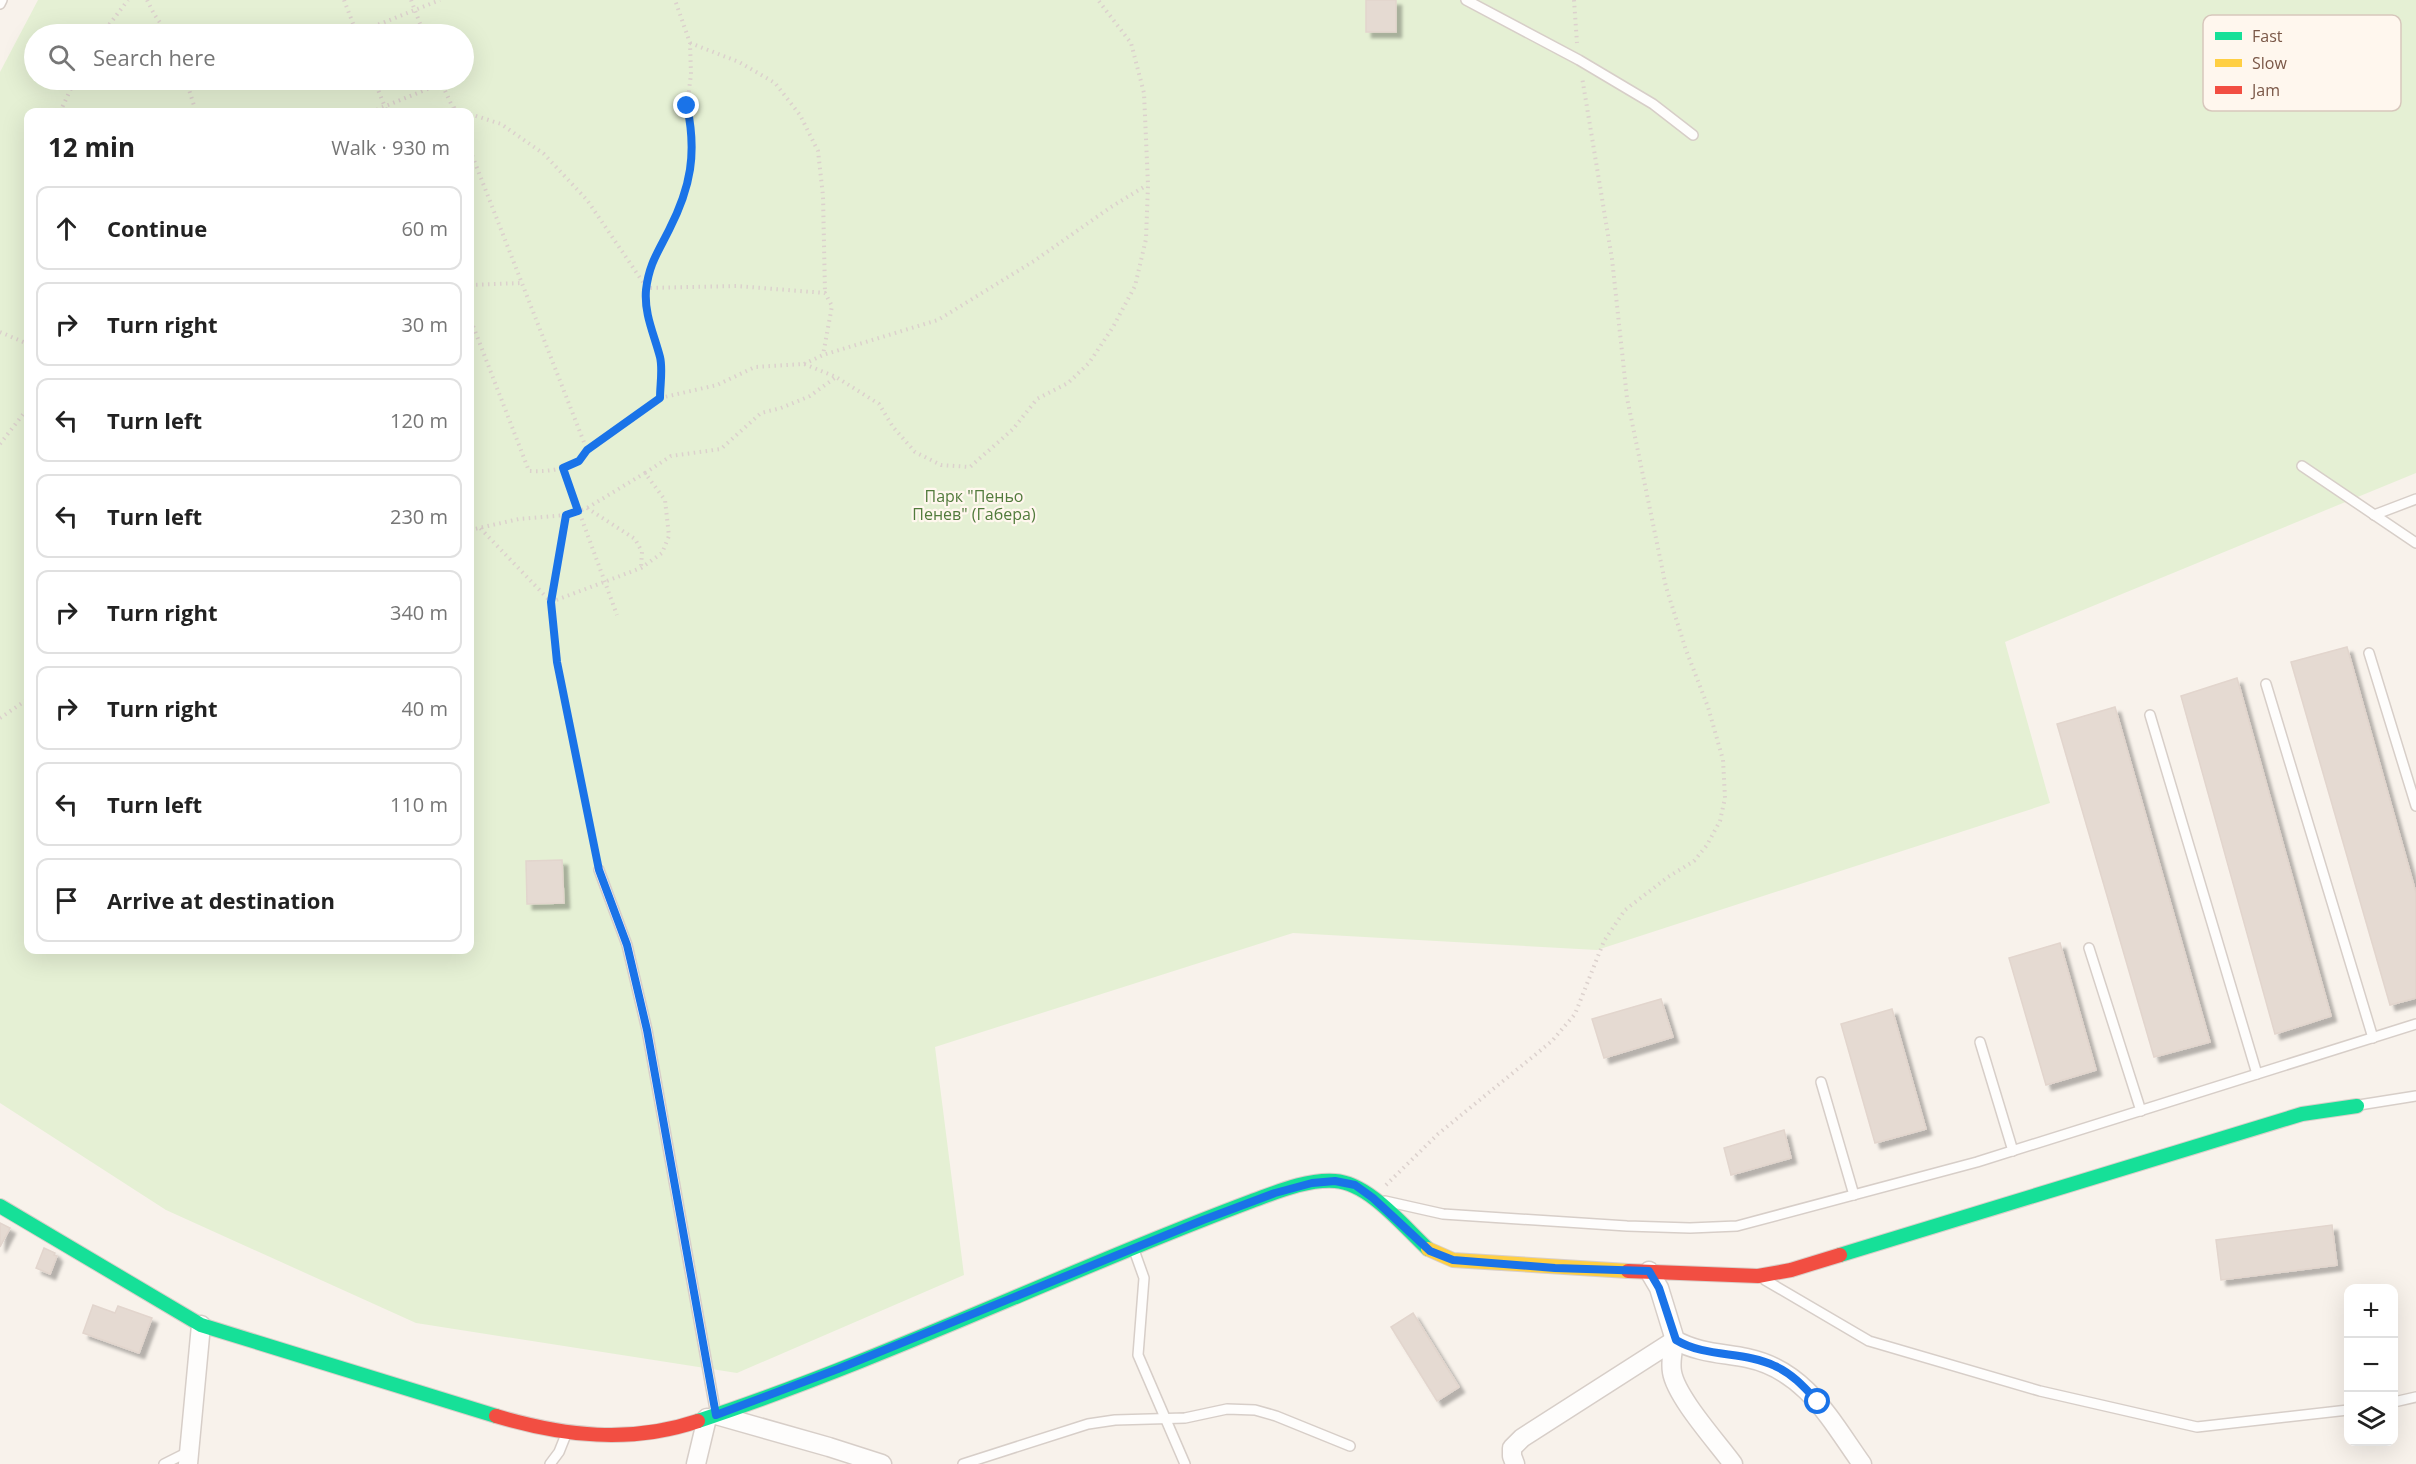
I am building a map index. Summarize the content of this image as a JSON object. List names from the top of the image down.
{
  "parks": ["Парк \"Пеньо Пенев\" (Габера)"],
  "legend": ["Fast", "Slow", "Jam"],
  "page": {
    "search": "Search here",
    "heading": ["12 min", "Walk · 930 m"],
    "list": [
      ["Continue", "60 m"],
      ["Turn right", "30 m"],
      ["Turn left", "120 m"],
      ["Turn left", "230 m"],
      ["Turn right", "340 m"],
      ["Turn right", "40 m"],
      ["Turn left", "110 m"],
      "Arrive at destination"
    ],
    "map_buttons": ["+", "−"]
  }
}
